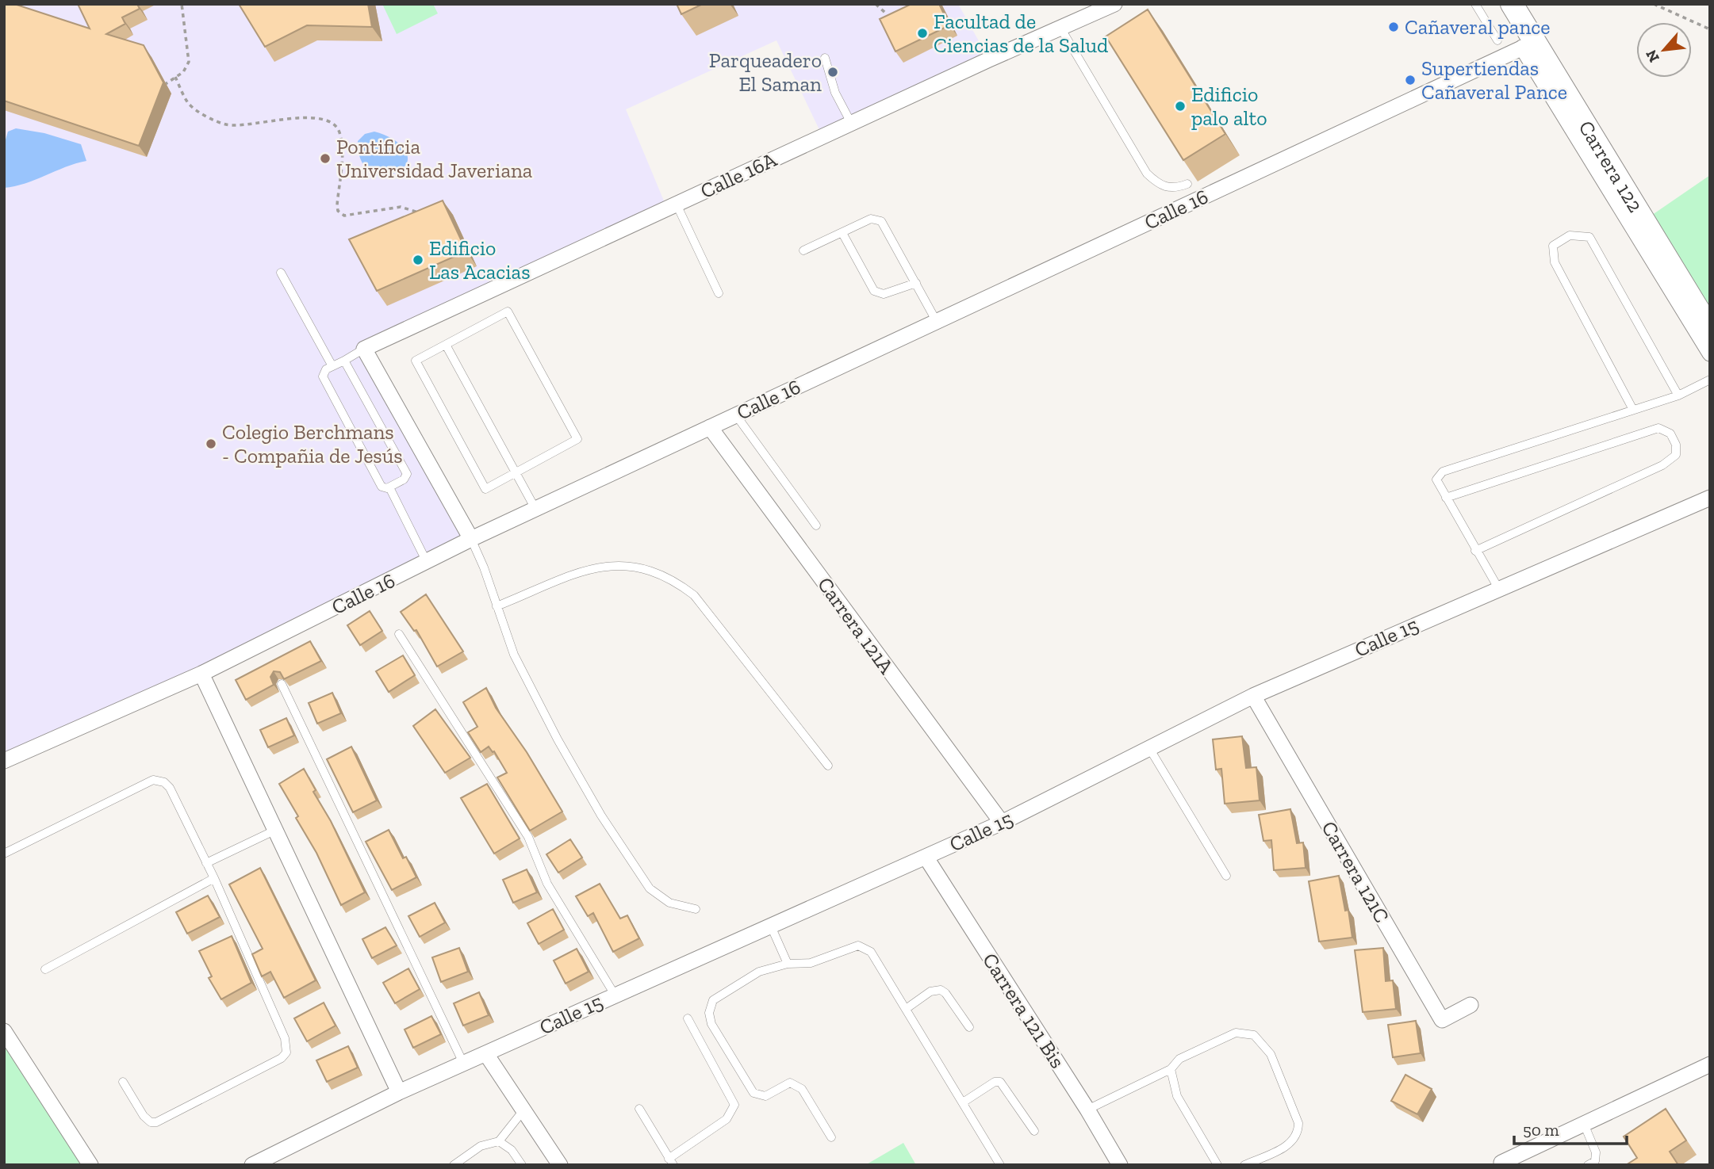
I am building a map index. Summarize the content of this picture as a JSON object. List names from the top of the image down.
{
  "streets": {
    "street": [
      "Carrera 122",
      "Calle 16A",
      "Calle 16",
      "Carrera 121A",
      "Calle 15",
      "Carrera 121C",
      "Carrera 121 Bis"
    ]
  },
  "crossings": [
    ["Carrera 122", "Calle 16"],
    ["Calle 16", "Carrera 121A"],
    ["Carrera 121A", "Calle 15"],
    ["Calle 15", "Carrera 121C"],
    ["Calle 15", "Carrera 121 Bis"]
  ],
  "places": [
    "Cañaveral pance",
    "Facultad de Ciencias de la Salud",
    "Parqueadero El Saman",
    "Supertiendas Cañaveral Pance",
    "Edificio palo alto",
    "Pontificia Universidad Javeriana",
    "Edificio Las Acacias",
    "Colegio Berchmans - Compañia de Jesús"
  ],
  "scale_bar": "50 m",
  "north": "bottom left"
}
